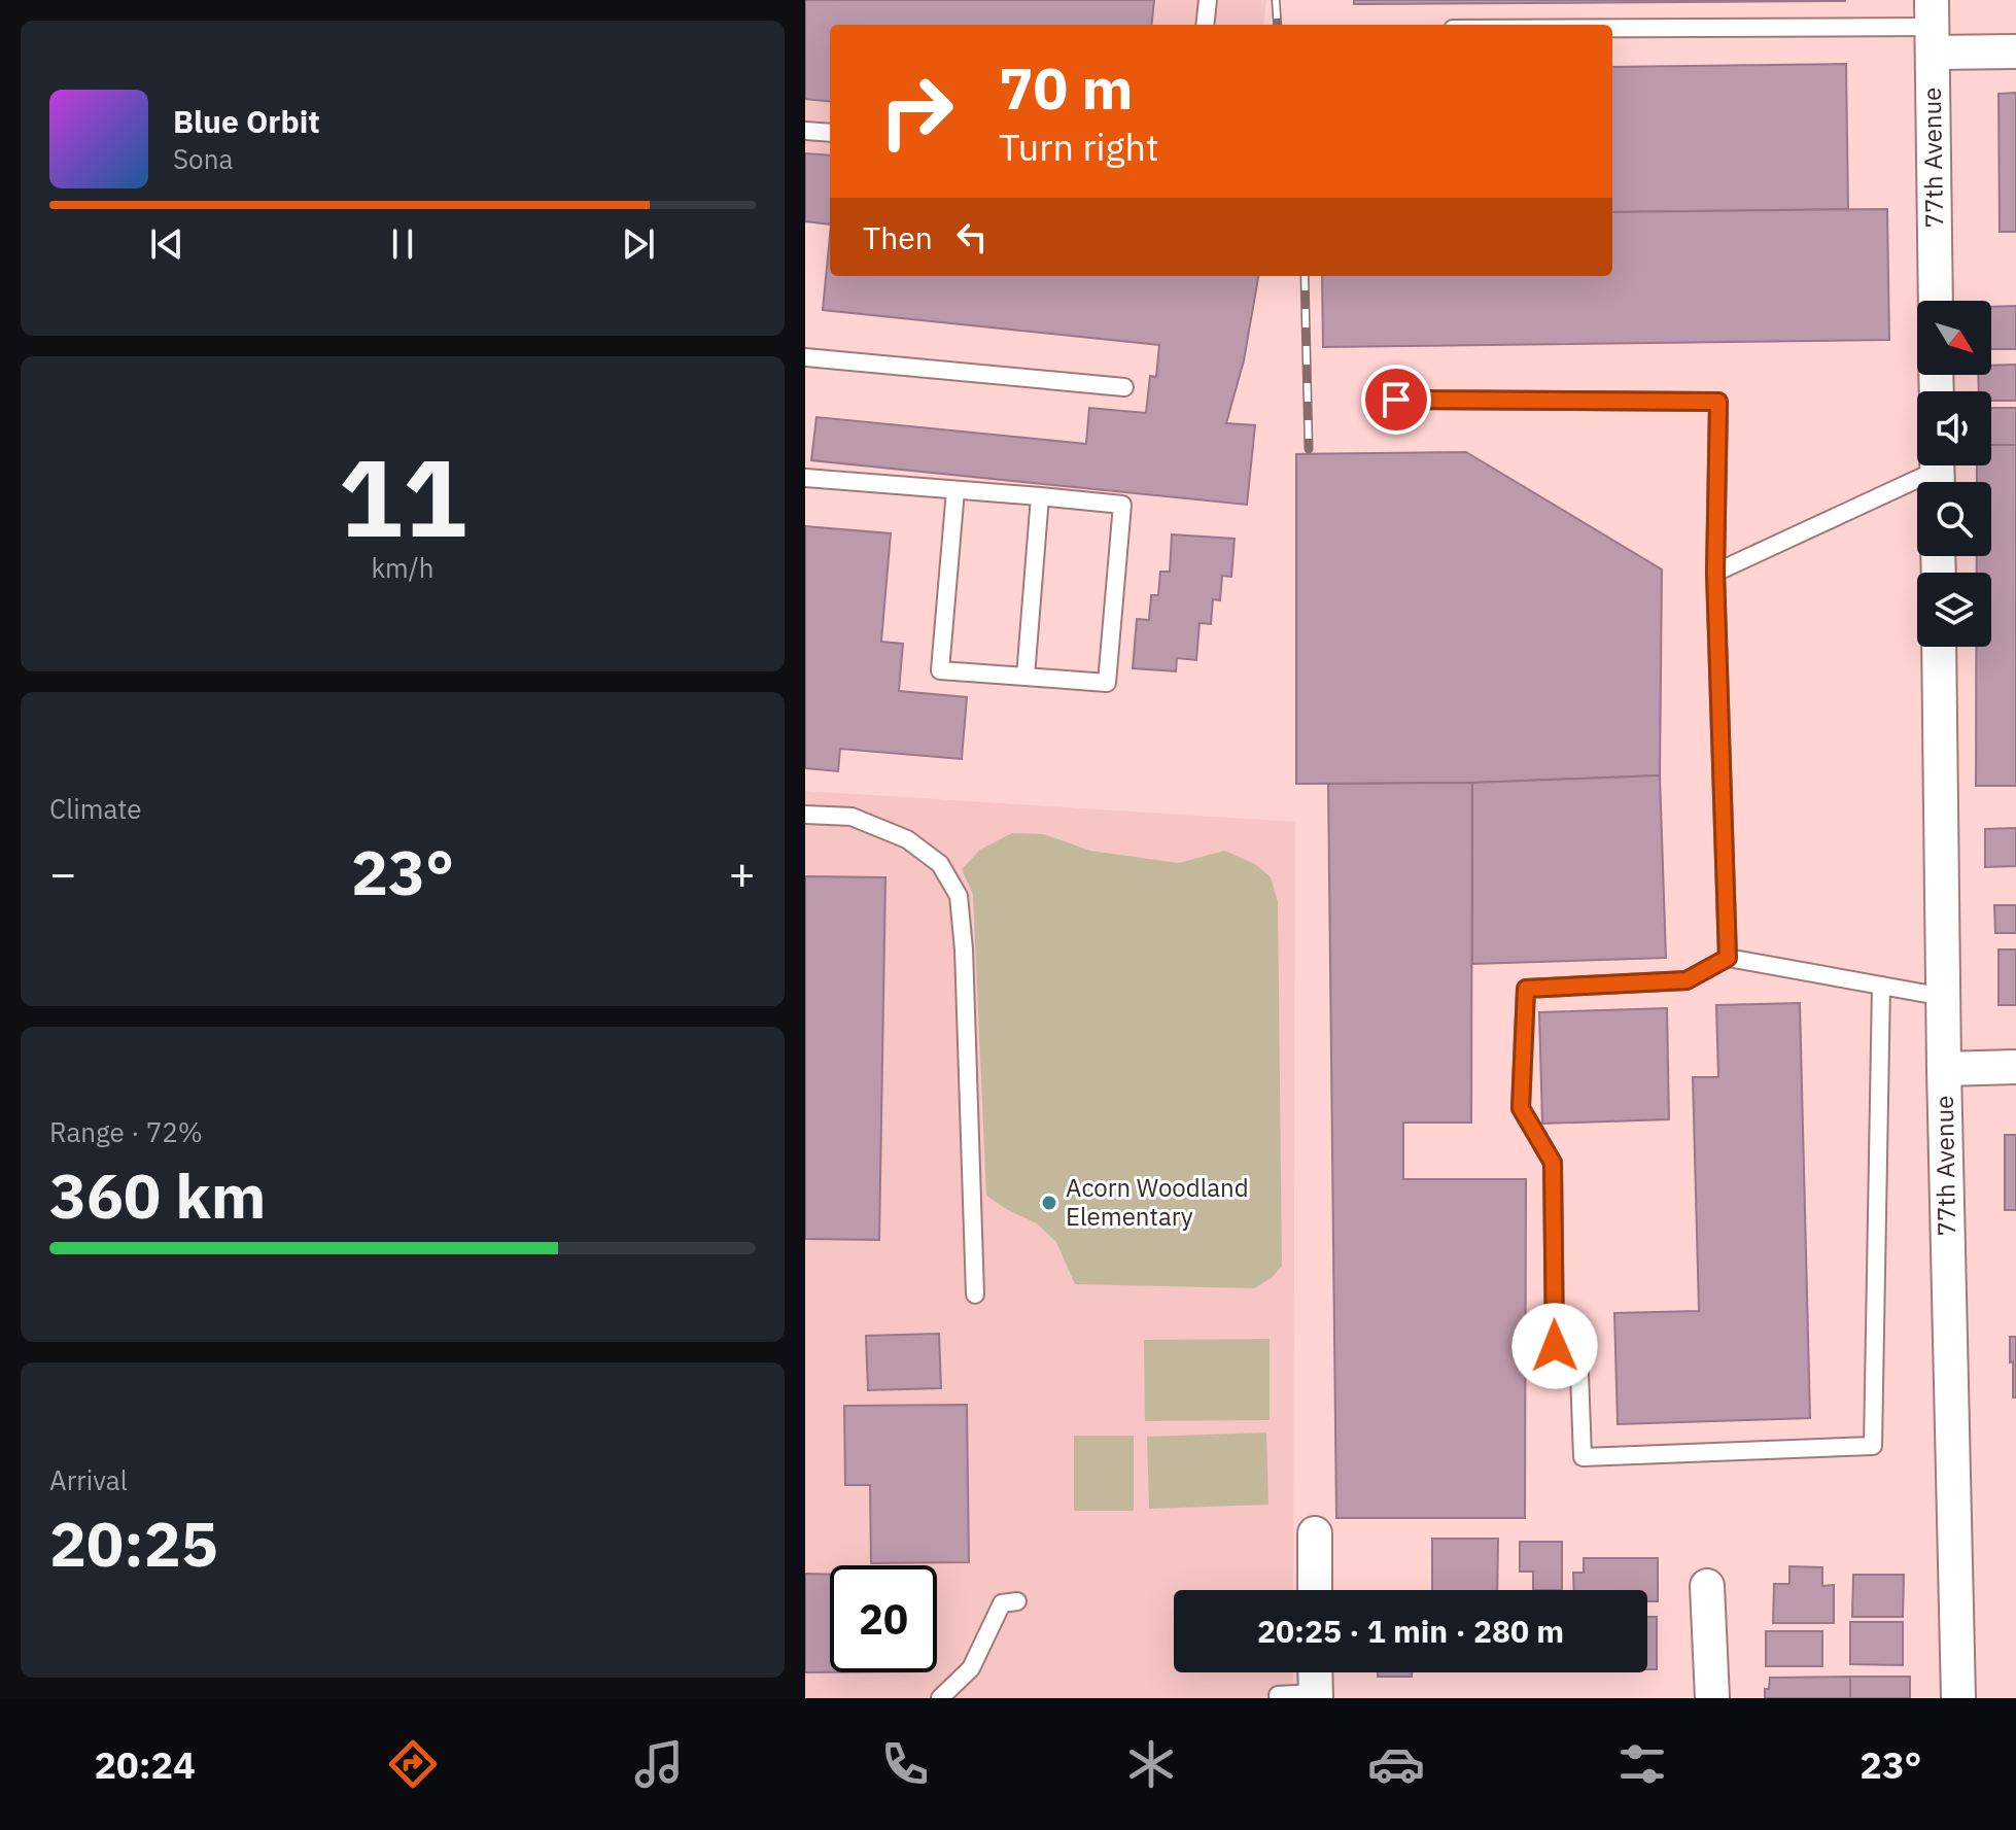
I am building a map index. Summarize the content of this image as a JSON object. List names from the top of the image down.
{
  "streets": {
    "street": ["77th Avenue"]
  },
  "places": ["Acorn Woodland Elementary"],
  "north": "bottom right",
  "page": {
    "turn": ["70 m", "Turn right"],
    "song": ["Blue Orbit", "Sona"],
    "then": "Then",
    "tile": [
      ["11", "km/h"],
      "Climate",
      ["Range · 72%", "360 km"],
      ["Arrival", "20:25"]
    ],
    "heat": ["−", "23°", "+"],
    "limit": "20",
    "trip": "20:25 · 1 min · 280 m",
    "tabs": ["20:24", "23°"]
  }
}
